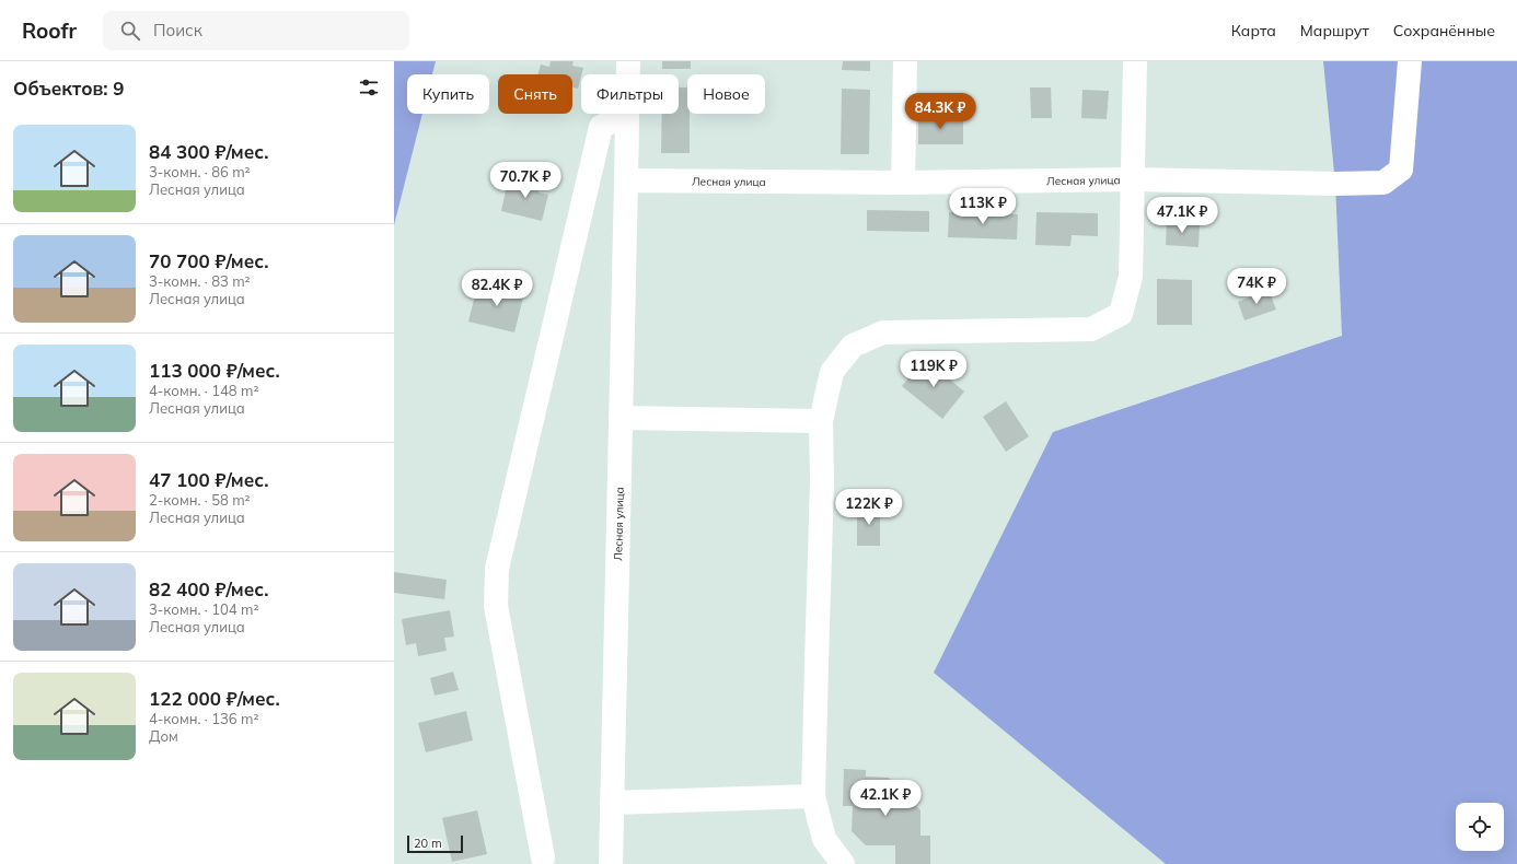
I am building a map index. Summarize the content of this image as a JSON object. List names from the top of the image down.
{
  "streets": {
    "street": ["Лесная улица"]
  },
  "scale_bar": "20 m",
  "page": {
    "header": "Roofr",
    "search": "Поиск",
    "nav": ["Карта", "Маршрут", "Сохранённые"],
    "heading": "Объектов: 9",
    "chip": [
      "Купить",
      "Снять",
      "Фильтры",
      "Новое"
    ],
    "price": [
      "84.3K ₽",
      "70.7K ₽",
      "113K ₽",
      "47.1K ₽",
      "74K ₽",
      "82.4K ₽",
      "119K ₽",
      "122K ₽",
      "42.1K ₽"
    ],
    "list": [
      {
        "name": "84 300 ₽/мес.",
        "note": "3-комн. · 86 m² · Лесная улица"
      },
      {
        "name": "70 700 ₽/мес.",
        "note": "3-комн. · 83 m² · Лесная улица"
      },
      {
        "name": "113 000 ₽/мес.",
        "note": "4-комн. · 148 m² · Лесная улица"
      },
      {
        "name": "47 100 ₽/мес.",
        "note": "2-комн. · 58 m² · Лесная улица"
      },
      {
        "name": "82 400 ₽/мес.",
        "note": "3-комн. · 104 m² · Лесная улица"
      },
      {
        "name": "122 000 ₽/мес.",
        "note": "4-комн. · 136 m² · Дом"
      }
    ],
    "scale": "20 m"
  }
}
